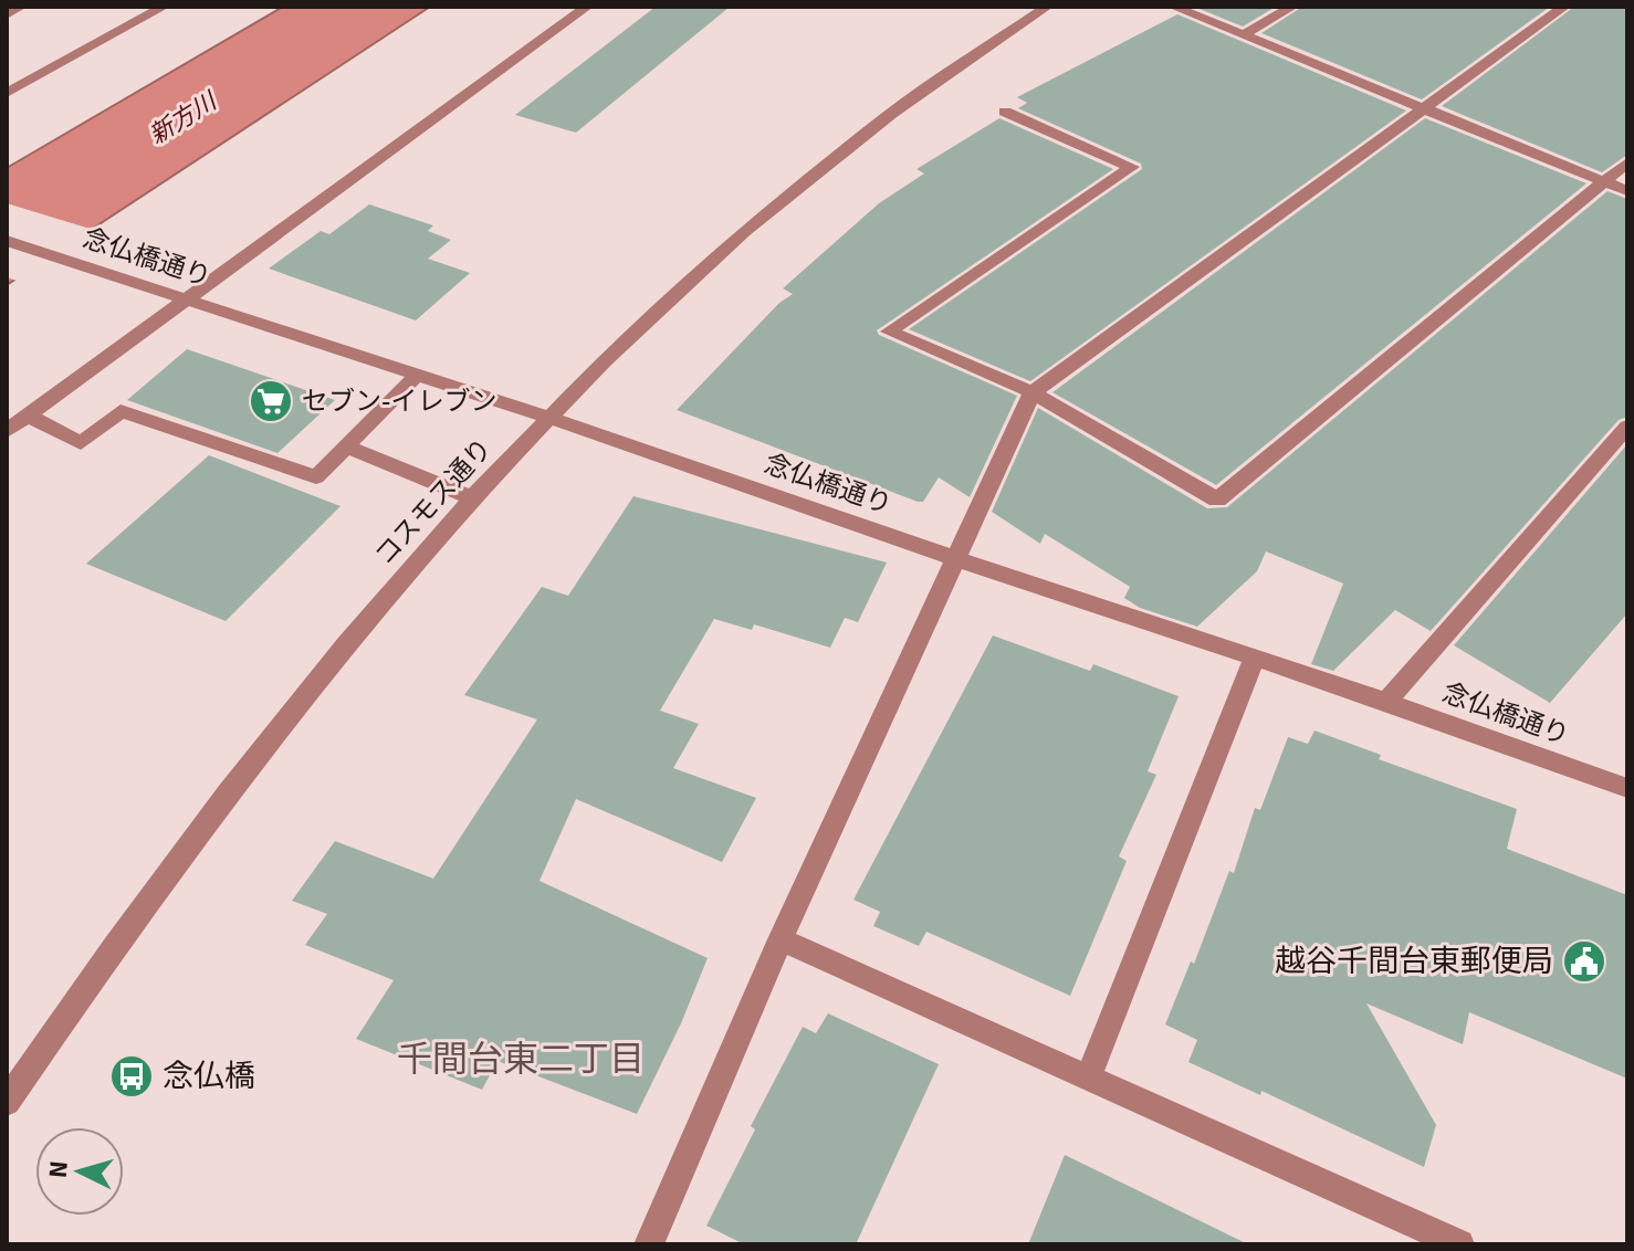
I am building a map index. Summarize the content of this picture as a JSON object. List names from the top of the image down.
{
  "streets": {
    "street": ["念仏橋通り", "コスモス通り"]
  },
  "crossings": [
    ["念仏橋通り", "コスモス通り"]
  ],
  "districts": ["千間台東二丁目"],
  "water": ["新方川"],
  "places": {
    "supermarket": ["セブン-イレブン"],
    "public building": ["越谷千間台東郵便局"],
    "bus stop": ["念仏橋"]
  },
  "north": "left"
}
